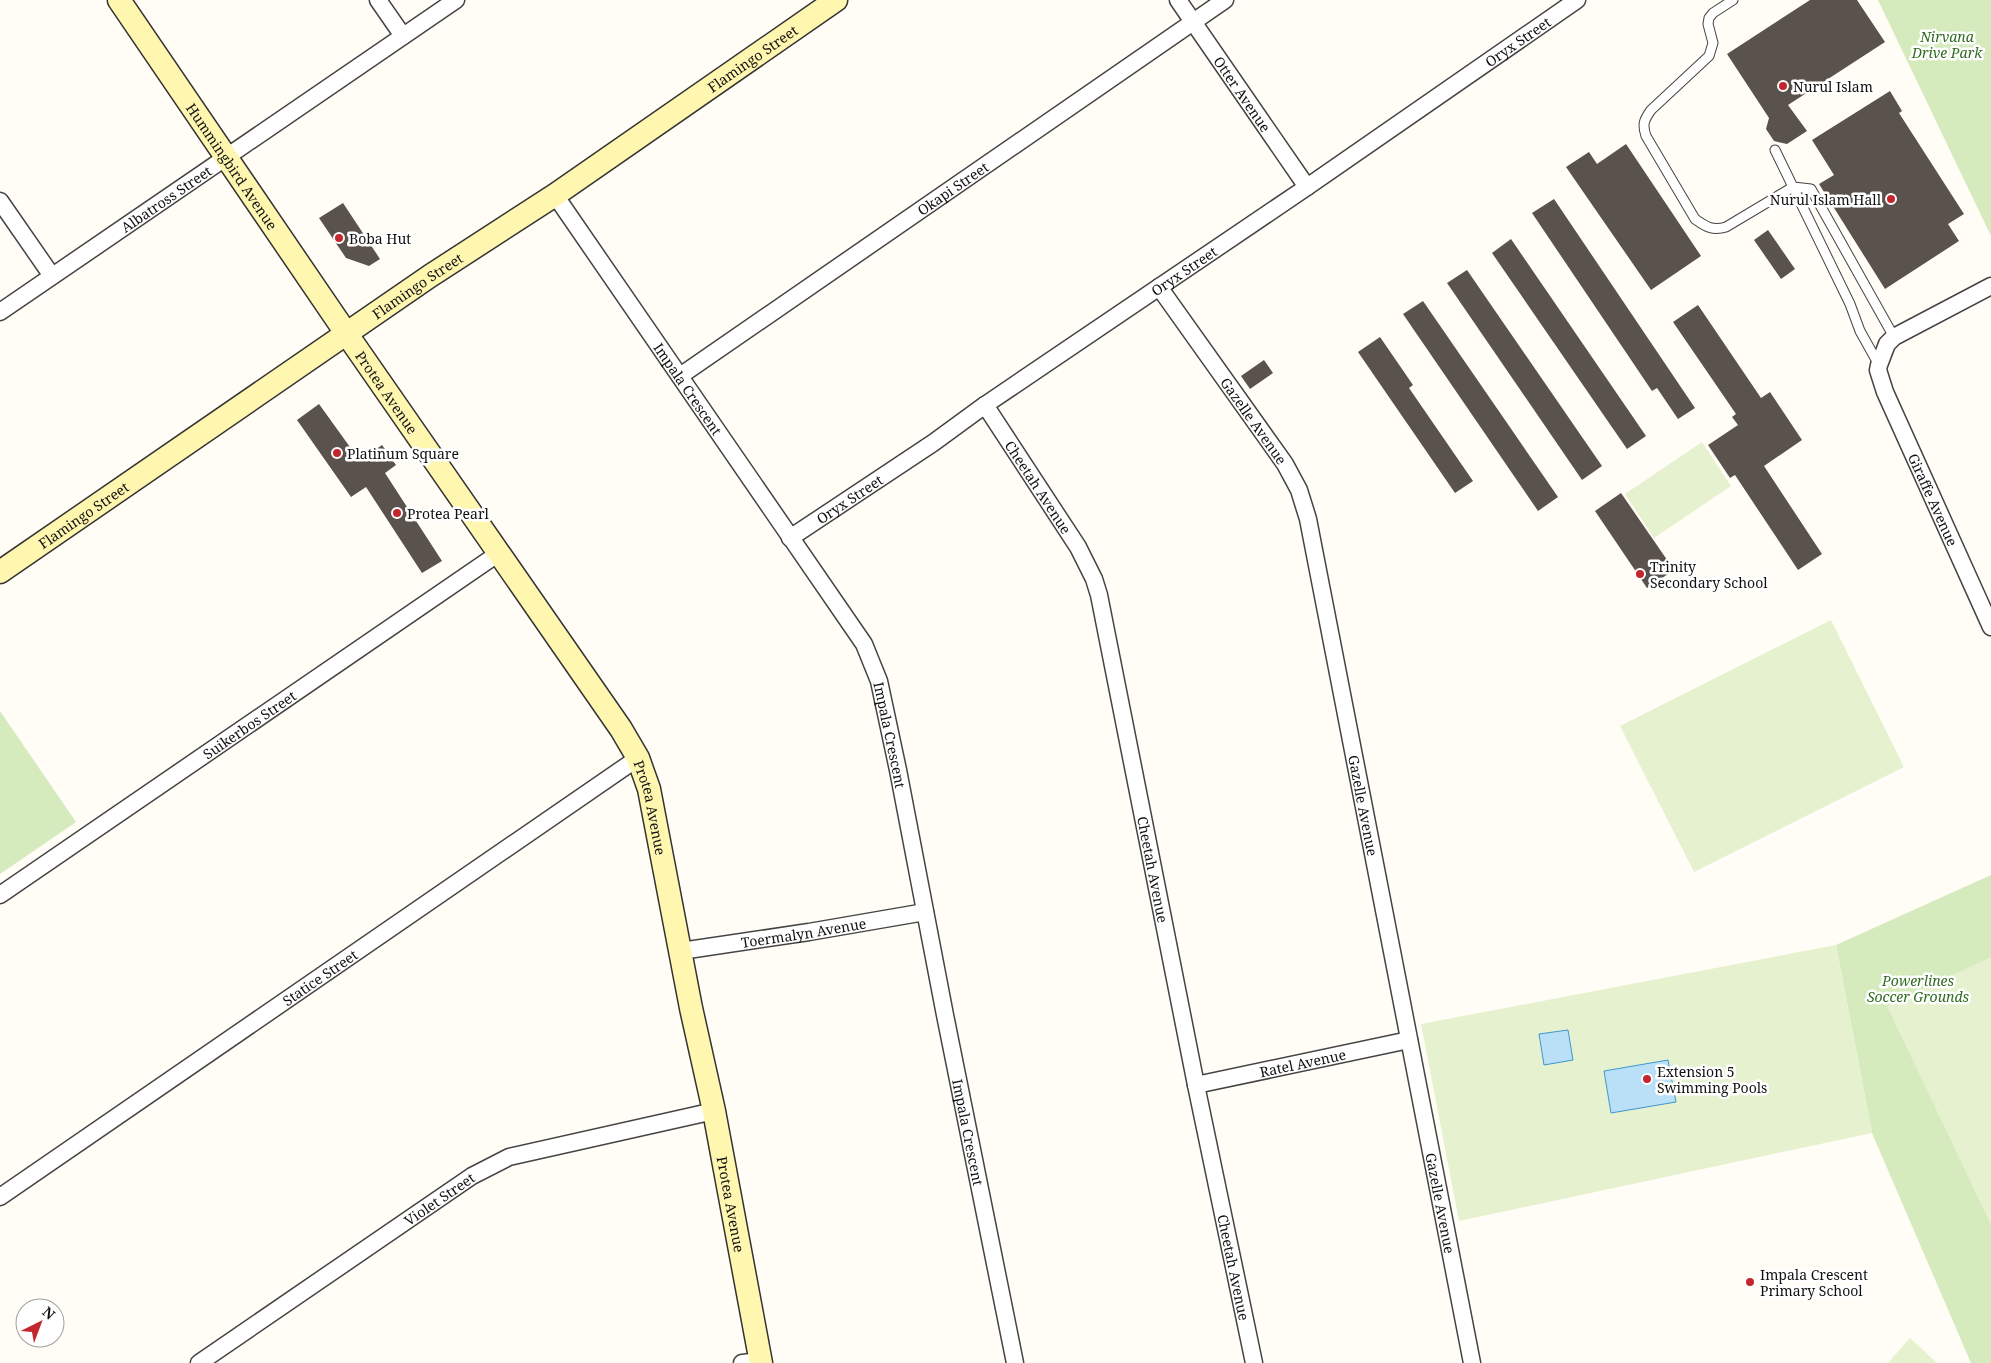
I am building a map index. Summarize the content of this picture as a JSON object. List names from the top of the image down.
{
  "streets": {
    "street": [
      "Oryx Street",
      "Flamingo Street",
      "Otter Avenue",
      "Hummingbird Avenue",
      "Okapi Street",
      "Albatross Street",
      "Impala Crescent",
      "Protea Avenue",
      "Gazelle Avenue",
      "Cheetah Avenue",
      "Giraffe Avenue",
      "Suikerbos Street",
      "Toermalyn Avenue",
      "Statice Street",
      "Ratel Avenue",
      "Violet Street"
    ]
  },
  "crossings": [
    ["Oryx Street", "Otter Avenue"],
    ["Oryx Street", "Impala Crescent"],
    ["Oryx Street", "Gazelle Avenue"],
    ["Oryx Street", "Cheetah Avenue"],
    ["Flamingo Street", "Hummingbird Avenue"],
    ["Flamingo Street", "Impala Crescent"],
    ["Flamingo Street", "Protea Avenue"],
    ["Otter Avenue", "Okapi Street"],
    ["Hummingbird Avenue", "Albatross Street"],
    ["Hummingbird Avenue", "Protea Avenue"],
    ["Okapi Street", "Impala Crescent"],
    ["Impala Crescent", "Toermalyn Avenue"],
    ["Protea Avenue", "Suikerbos Street"],
    ["Protea Avenue", "Toermalyn Avenue"],
    ["Protea Avenue", "Statice Street"],
    ["Protea Avenue", "Violet Street"],
    ["Gazelle Avenue", "Ratel Avenue"],
    ["Cheetah Avenue", "Ratel Avenue"]
  ],
  "parks": ["Nirvana Drive Park", "Powerlines Soccer Grounds"],
  "places": [
    "Nurul Islam",
    "Nurul Islam Hall",
    "Boba Hut",
    "Platinum Square",
    "Protea Pearl",
    "Trinity Secondary School",
    "Extension 5 Swimming Pools",
    "Impala Crescent Primary School"
  ],
  "north": "top right"
}
